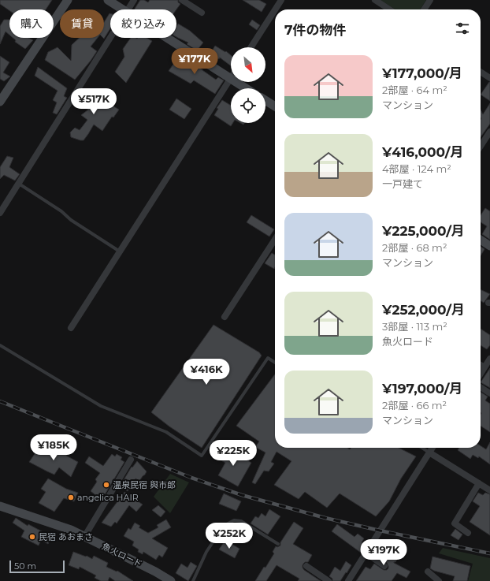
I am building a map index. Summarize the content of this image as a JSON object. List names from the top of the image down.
{
  "streets": {
    "street": ["魚火ロード"]
  },
  "places": ["温泉民宿 與市郎", "angelica HAIR", "民宿 あおまさ"],
  "scale_bar": "50 m",
  "north": "bottom right",
  "page": {
    "chip": ["購入", "賃貸", "絞り込み"],
    "heading": "7件の物件",
    "list": [
      {
        "name": "¥177,000/月",
        "note": "2部屋 · 64 m² · マンション"
      },
      {
        "name": "¥416,000/月",
        "note": "4部屋 · 124 m² · 一戸建て"
      },
      {
        "name": "¥225,000/月",
        "note": "2部屋 · 68 m² · マンション"
      },
      {
        "name": "¥252,000/月",
        "note": "3部屋 · 113 m² · 魚火ロード"
      },
      {
        "name": "¥197,000/月",
        "note": "2部屋 · 66 m² · マンション"
      }
    ],
    "price": [
      "¥177K",
      "¥517K",
      "¥416K",
      "¥185K",
      "¥225K",
      "¥252K",
      "¥197K"
    ],
    "scale": "50 m"
  }
}
